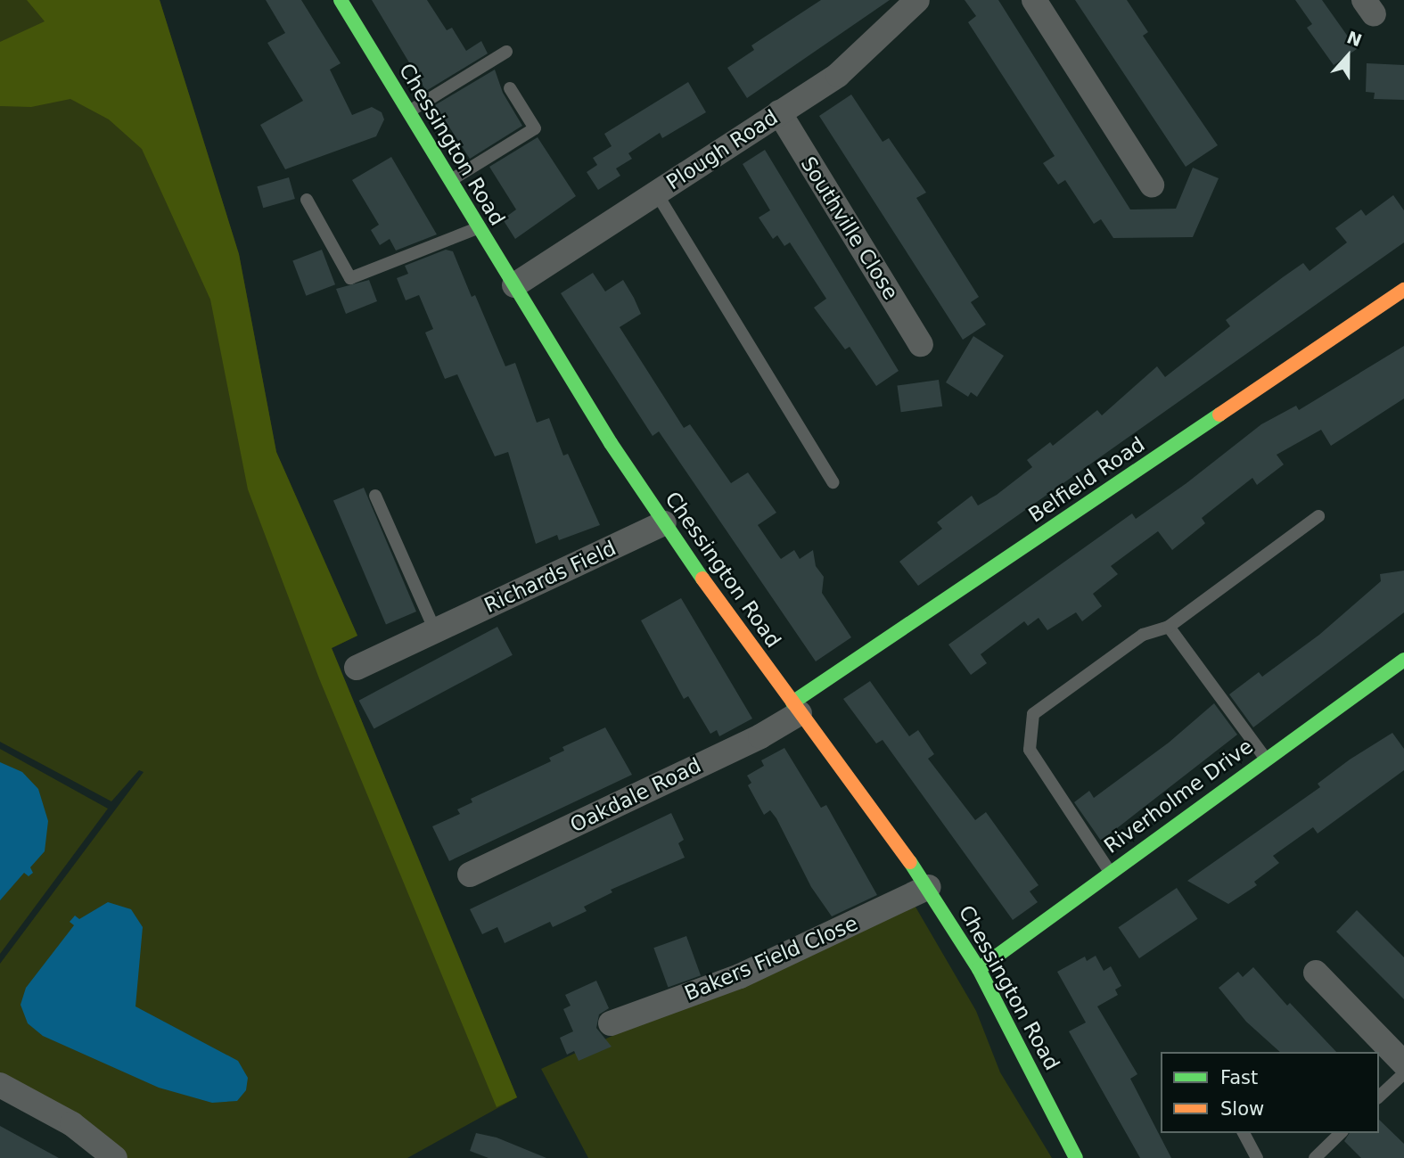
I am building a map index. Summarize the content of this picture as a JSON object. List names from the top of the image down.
{
  "streets": {
    "main road": ["Chessington Road", "Belfield Road", "Riverholme Drive"],
    "street": [
      "Plough Road",
      "Southville Close",
      "Richards Field",
      "Oakdale Road",
      "Bakers Field Close"
    ]
  },
  "crossings": [
    ["Chessington Road", "Plough Road"],
    ["Chessington Road", "Belfield Road"],
    ["Chessington Road", "Richards Field"],
    ["Chessington Road", "Oakdale Road"],
    ["Chessington Road", "Riverholme Drive"],
    ["Chessington Road", "Bakers Field Close"],
    ["Plough Road", "Southville Close"],
    ["Belfield Road", "Oakdale Road"]
  ],
  "legend": ["Fast", "Slow"],
  "north": "top"
}
